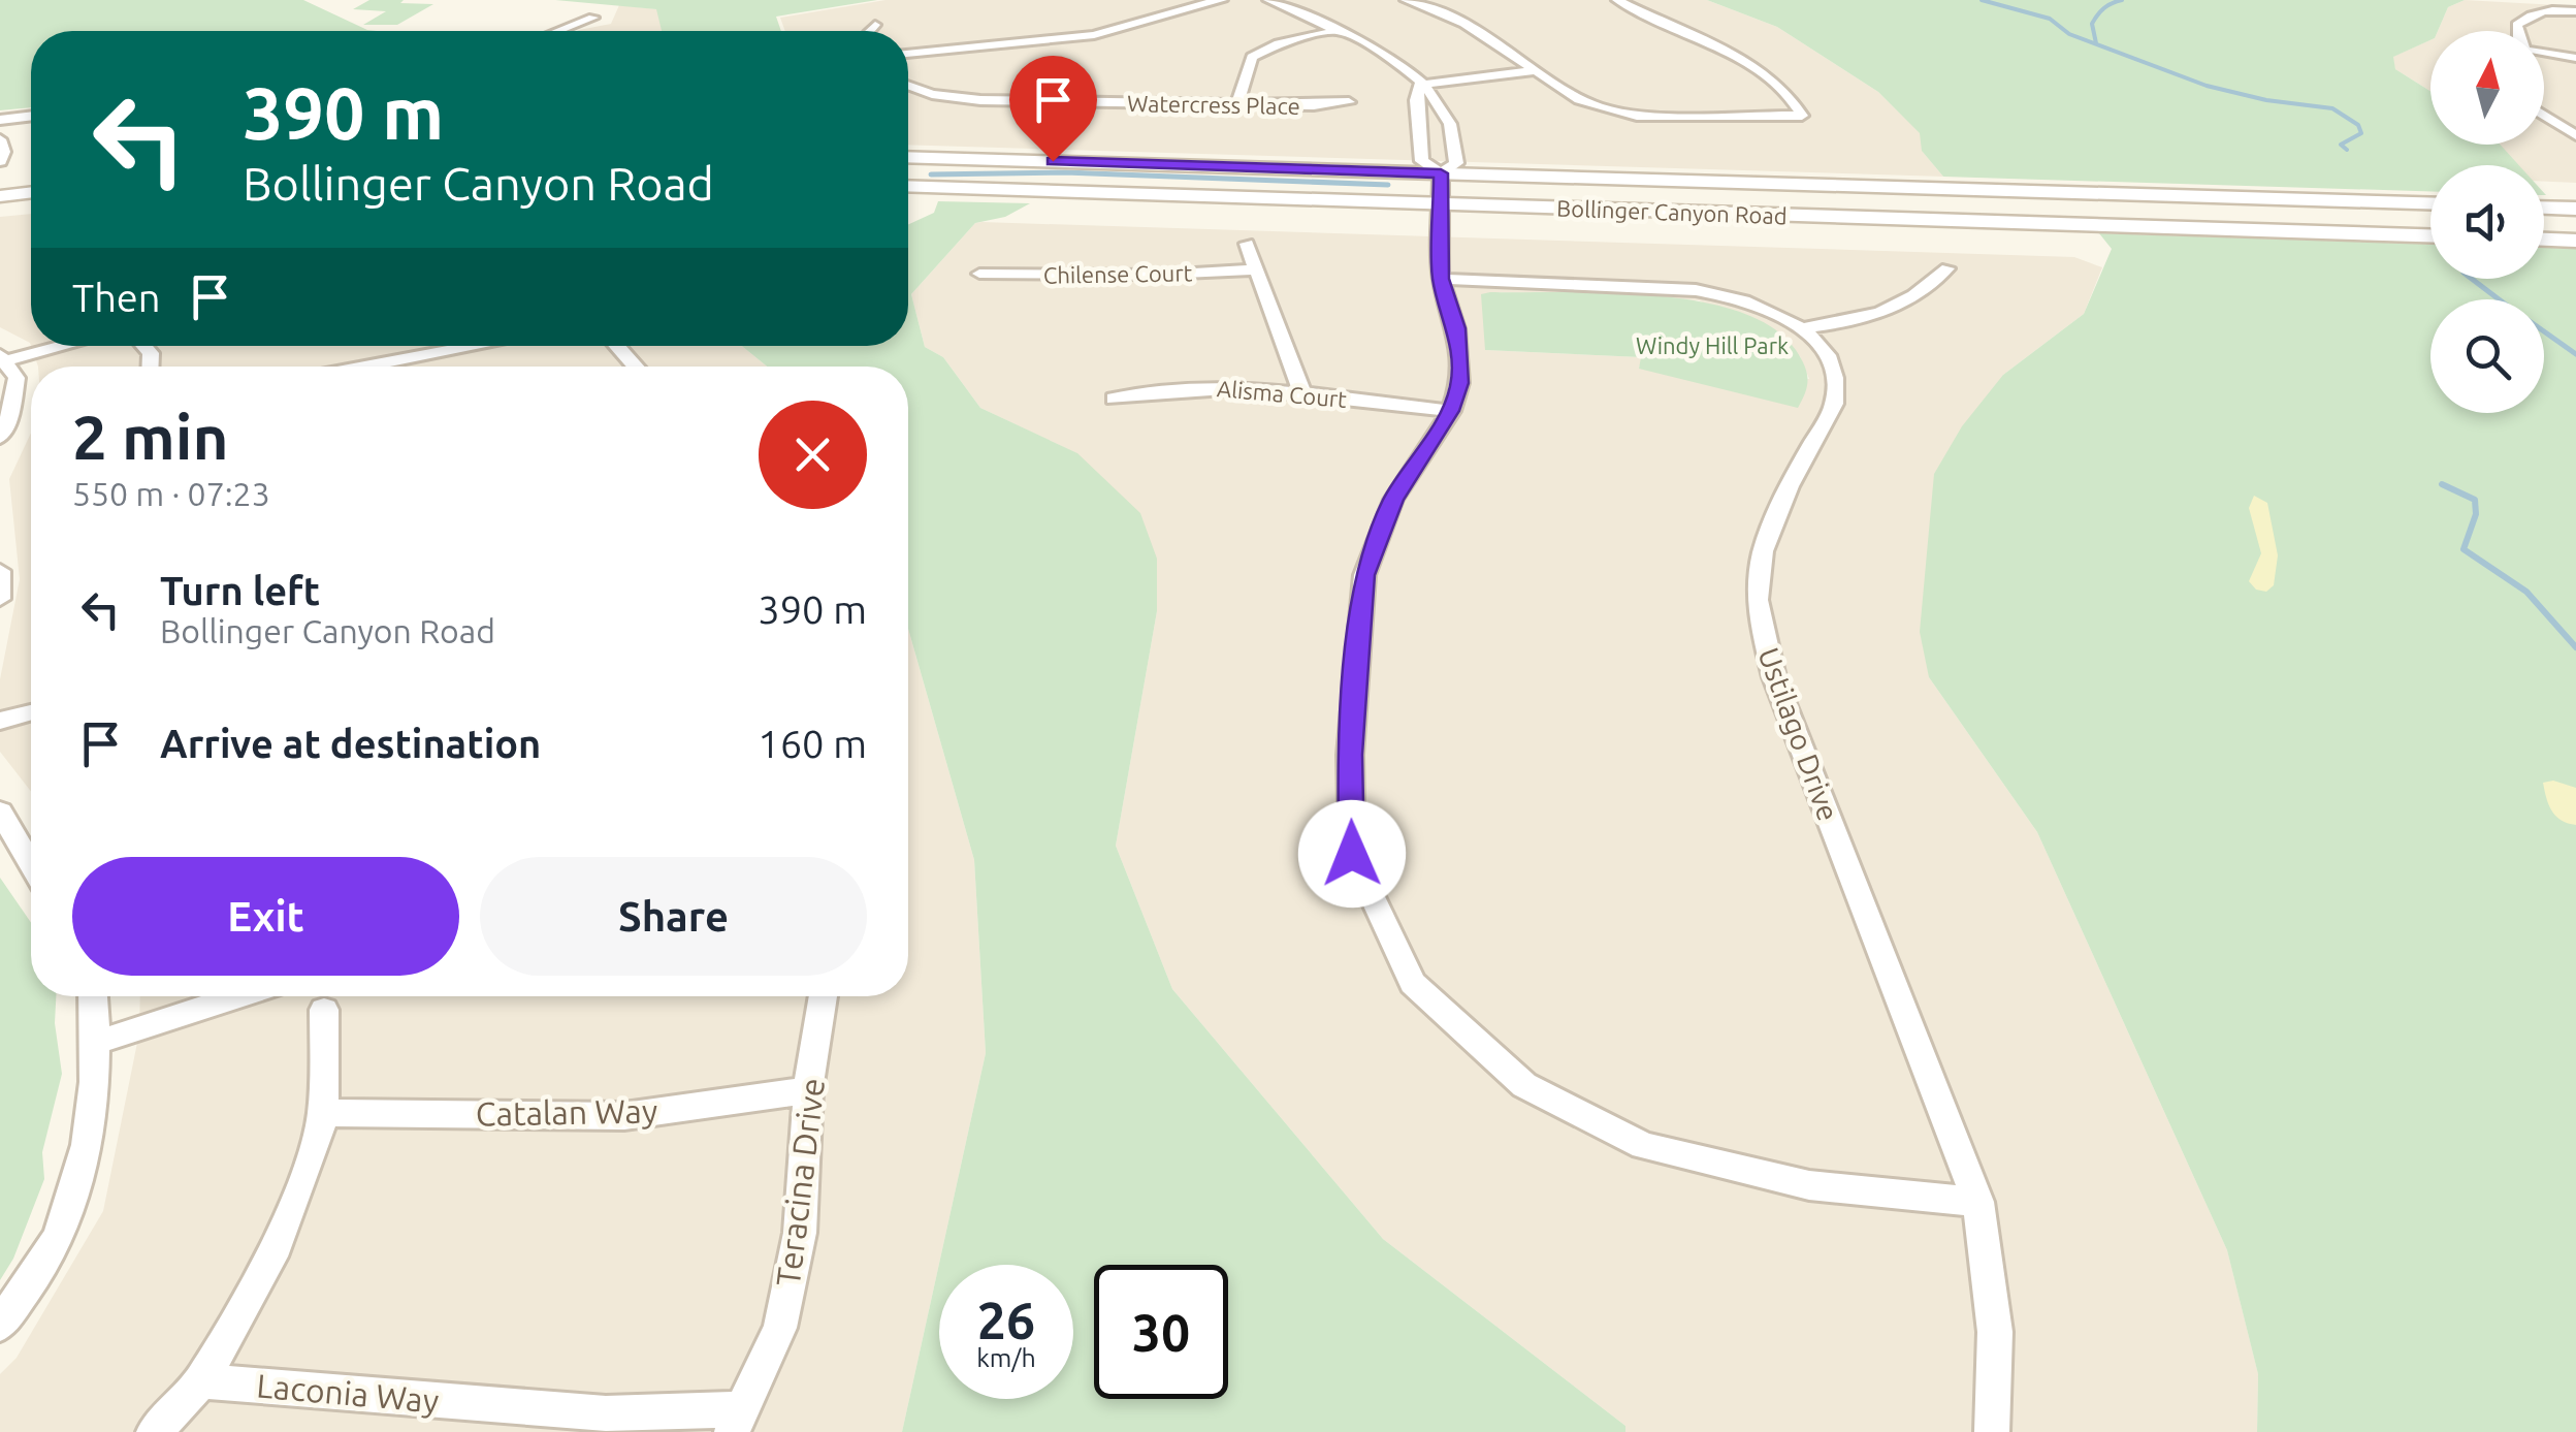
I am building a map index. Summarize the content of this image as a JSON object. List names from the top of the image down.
{
  "streets": {
    "main road": ["Bollinger Canyon Road"],
    "street": [
      "Watercress Place",
      "Chilense Court",
      "Alisma Court",
      "Ustilago Drive",
      "Catalan Way",
      "Teracina Drive",
      "Laconia Way"
    ]
  },
  "crossings": [
    ["Catalan Way", "Teracina Drive"],
    ["Teracina Drive", "Laconia Way"]
  ],
  "parks": ["Windy Hill Park"],
  "north": "top",
  "page": {
    "turn": ["390 m", "Bollinger Canyon Road"],
    "then": "Then",
    "heading": ["2 min", "550 m · 07:23"],
    "list": [
      {
        "name": "Turn left",
        "note": "Bollinger Canyon Road",
        "value": "390 m"
      },
      {
        "name": "Arrive at destination",
        "value": "160 m"
      }
    ],
    "buttons": ["Exit", "Share"],
    "speed": "26 km/h",
    "limit": "30"
  }
}
